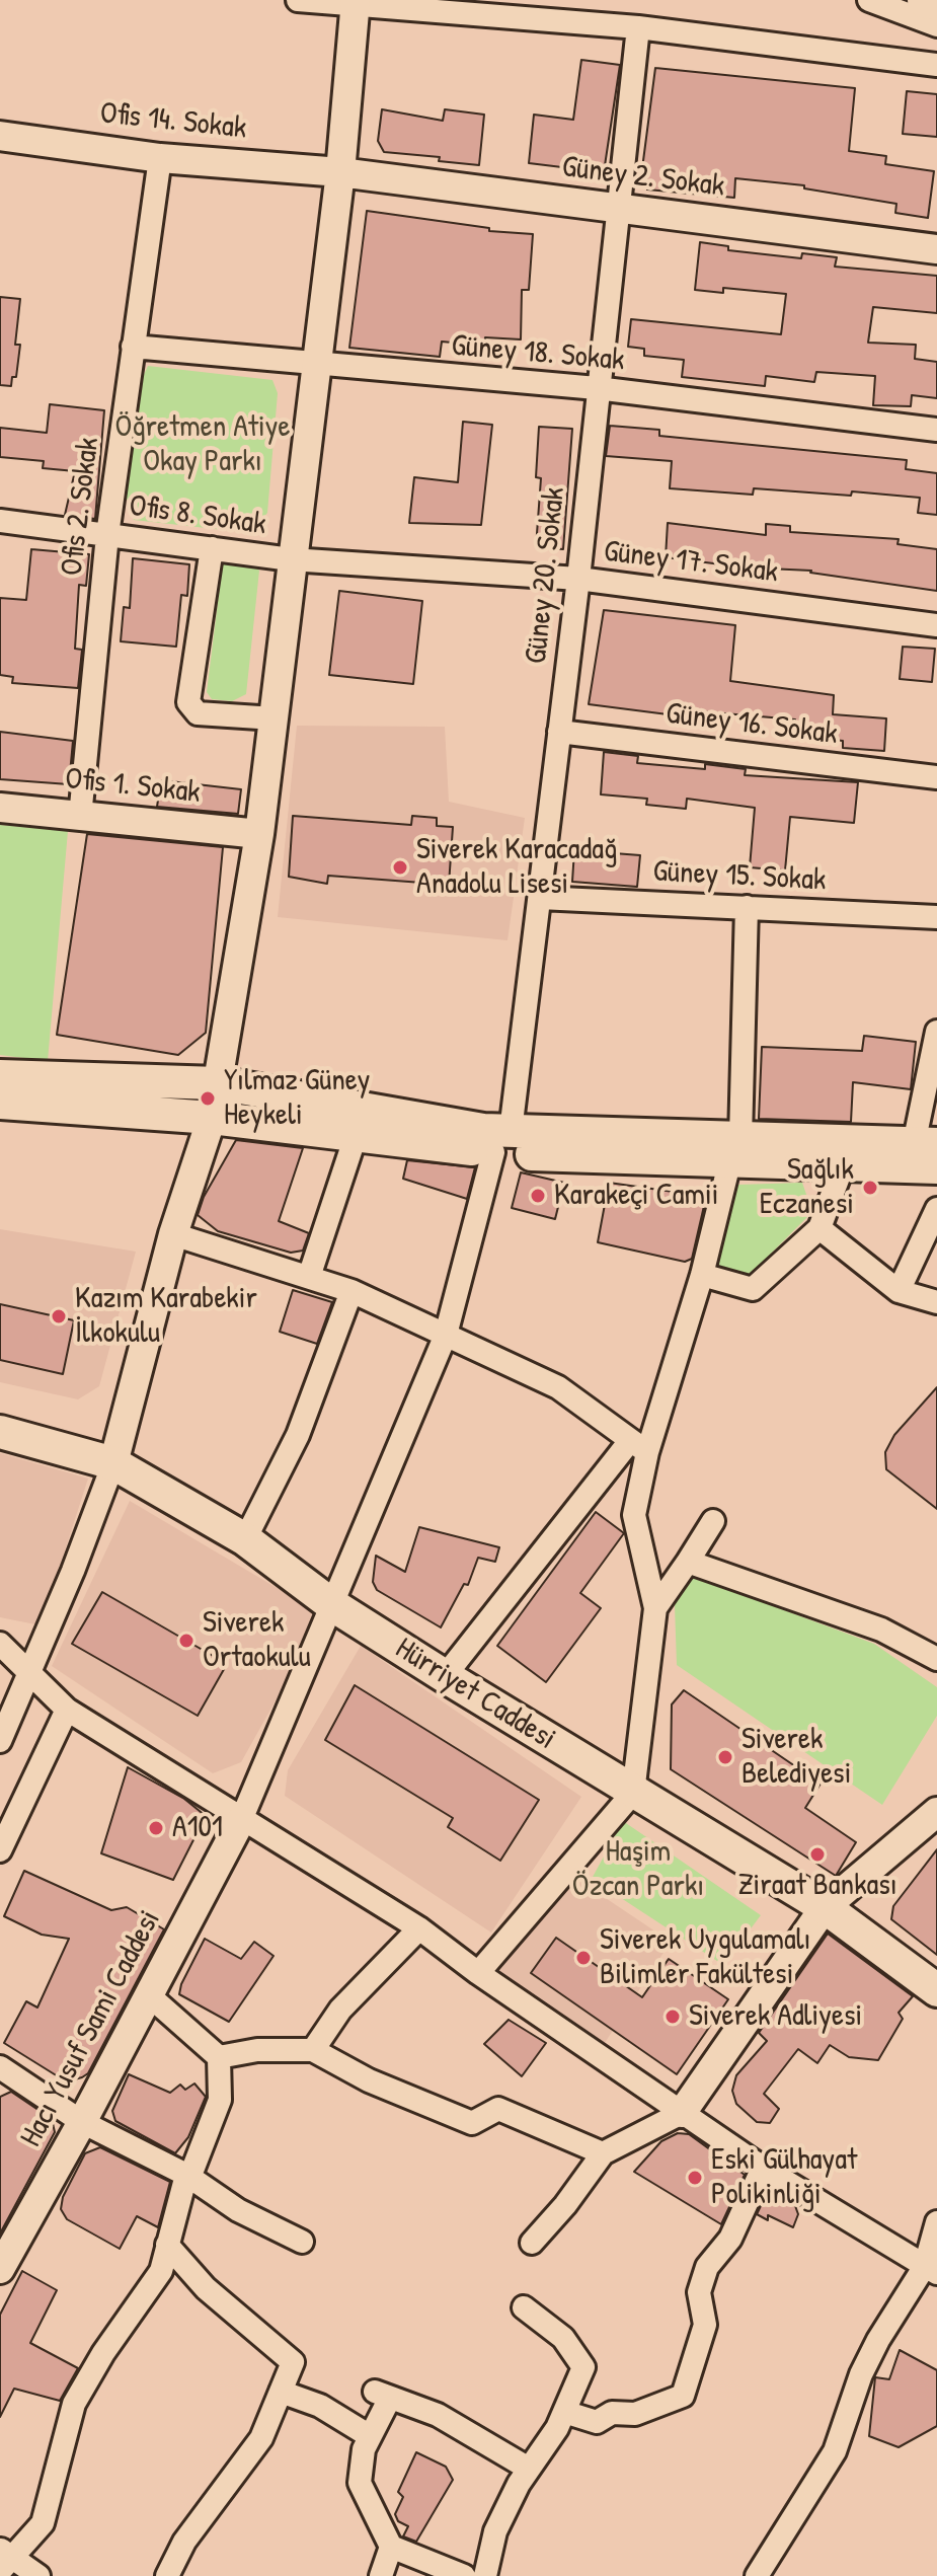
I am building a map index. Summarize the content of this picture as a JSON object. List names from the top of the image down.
{
  "streets": {
    "main road": ["Hürriyet Caddesi"],
    "street": [
      "Ofis 14. Sokak",
      "Güney 2. Sokak",
      "Güney 18. Sokak",
      "Ofis 2. Sokak",
      "Ofis 8. Sokak",
      "Güney 17. Sokak",
      "Güney 20. Sokak",
      "Güney 16. Sokak",
      "Ofis 1. Sokak",
      "Güney 15. Sokak",
      "Hacı Yusuf Sami Caddesi"
    ]
  },
  "crossings": [
    ["Ofis 14. Sokak", "Güney 2. Sokak"],
    ["Ofis 14. Sokak", "Ofis 2. Sokak"],
    ["Güney 2. Sokak", "Güney 20. Sokak"],
    ["Güney 18. Sokak", "Ofis 2. Sokak"],
    ["Güney 18. Sokak", "Güney 20. Sokak"],
    ["Ofis 2. Sokak", "Ofis 8. Sokak"],
    ["Ofis 2. Sokak", "Ofis 1. Sokak"],
    ["Ofis 8. Sokak", "Güney 17. Sokak"],
    ["Güney 17. Sokak", "Güney 20. Sokak"],
    ["Güney 20. Sokak", "Güney 16. Sokak"],
    ["Güney 20. Sokak", "Güney 15. Sokak"],
    ["Güney 20. Sokak", "Hürriyet Caddesi"],
    ["Güney 20. Sokak", "Hacı Yusuf Sami Caddesi"]
  ],
  "parks": ["Öğretmen Atiye Okay Parkı", "Haşim Özcan Parkı"],
  "places": [
    "Siverek Karacadağ Anadolu Lisesi",
    "Yılmaz Güney Heykeli",
    "Sağlık Eczanesi",
    "Karakeçi Camii",
    "Kazım Karabekir İlkokulu",
    "Siverek Ortaokulu",
    "Siverek Belediyesi",
    "A101",
    "Ziraat Bankası",
    "Siverek Uygulamalı Bilimler Fakültesi",
    "Siverek Adliyesi",
    "Eski Gülhayat Polikinliği"
  ]
}
